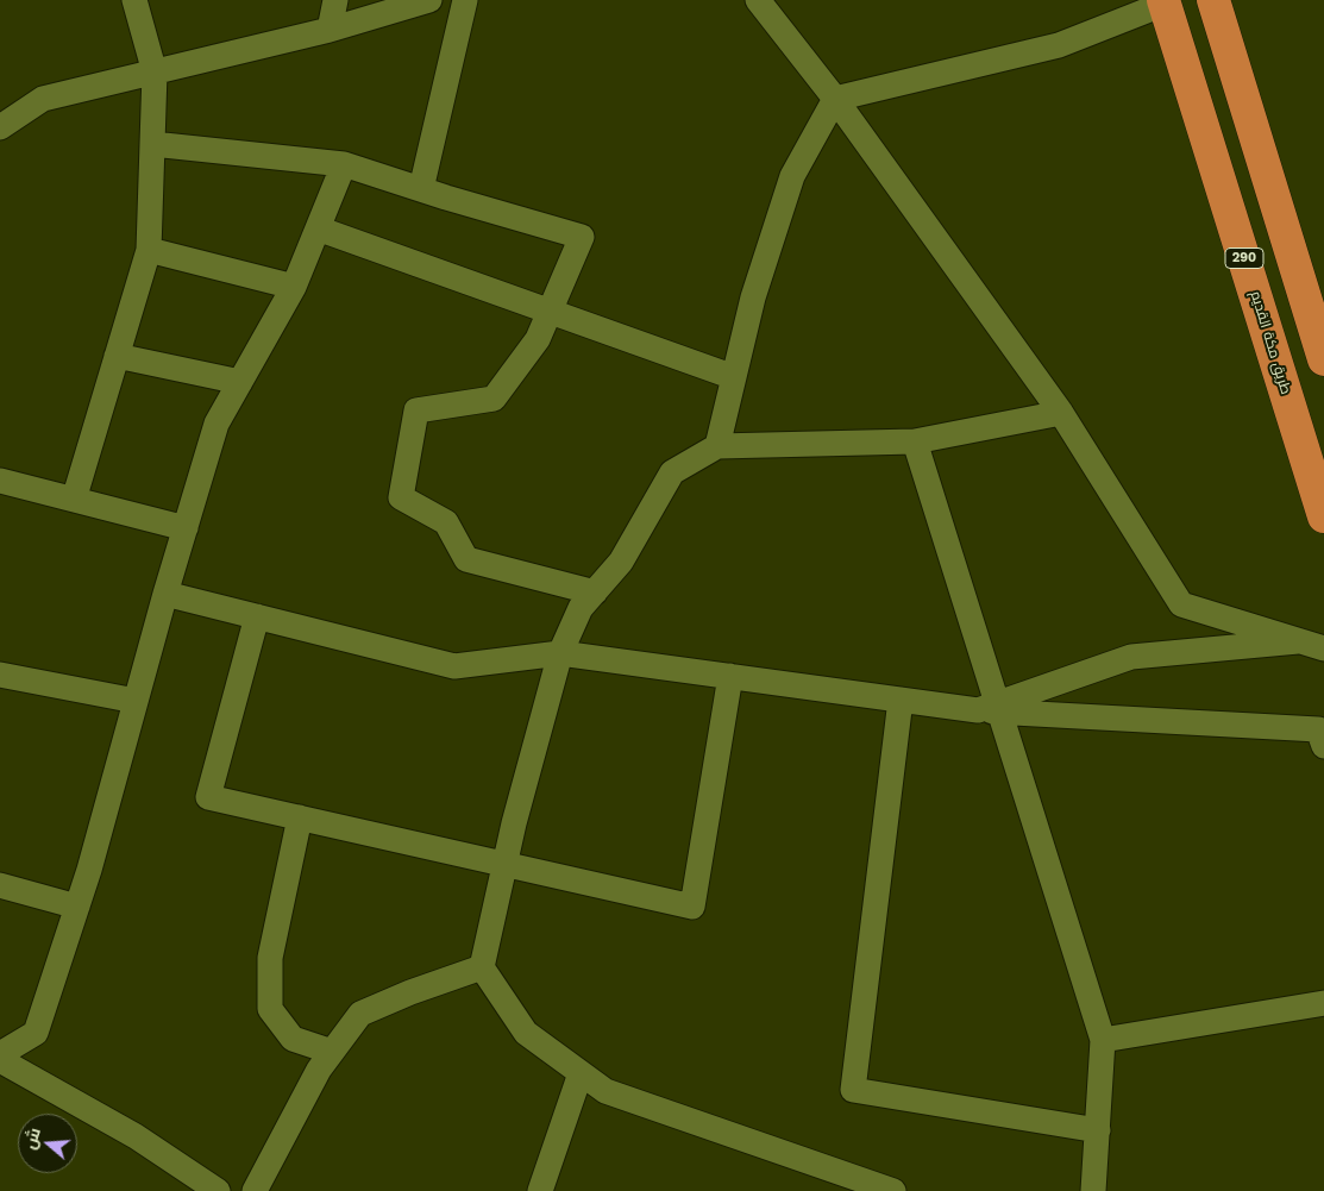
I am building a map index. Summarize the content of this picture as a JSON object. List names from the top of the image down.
{
  "streets": {
    "highway": ["290", "طريق مكة القديم"]
  },
  "north": "left"
}
